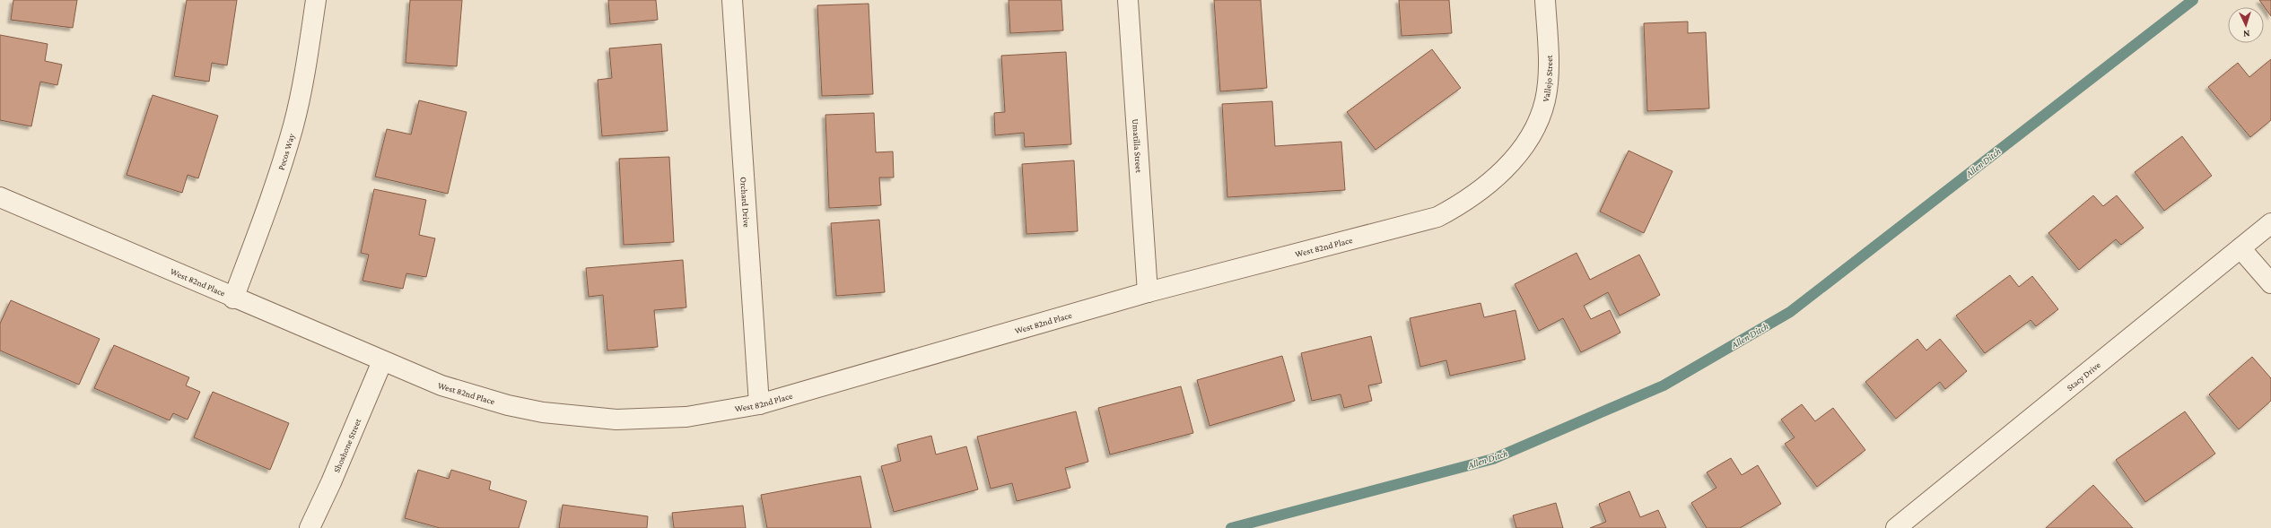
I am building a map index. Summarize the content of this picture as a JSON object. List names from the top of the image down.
{
  "streets": {
    "street": [
      "Vallejo Street",
      "Umatilla Street",
      "Pecos Way",
      "Orchard Drive",
      "West 82nd Place",
      "Stacy Drive",
      "Shoshone Street"
    ]
  },
  "crossings": [
    ["Vallejo Street", "West 82nd Place"],
    ["Umatilla Street", "West 82nd Place"],
    ["Pecos Way", "West 82nd Place"],
    ["Orchard Drive", "West 82nd Place"],
    ["West 82nd Place", "Shoshone Street"]
  ],
  "water": ["Allen Ditch"],
  "north": "bottom"
}
